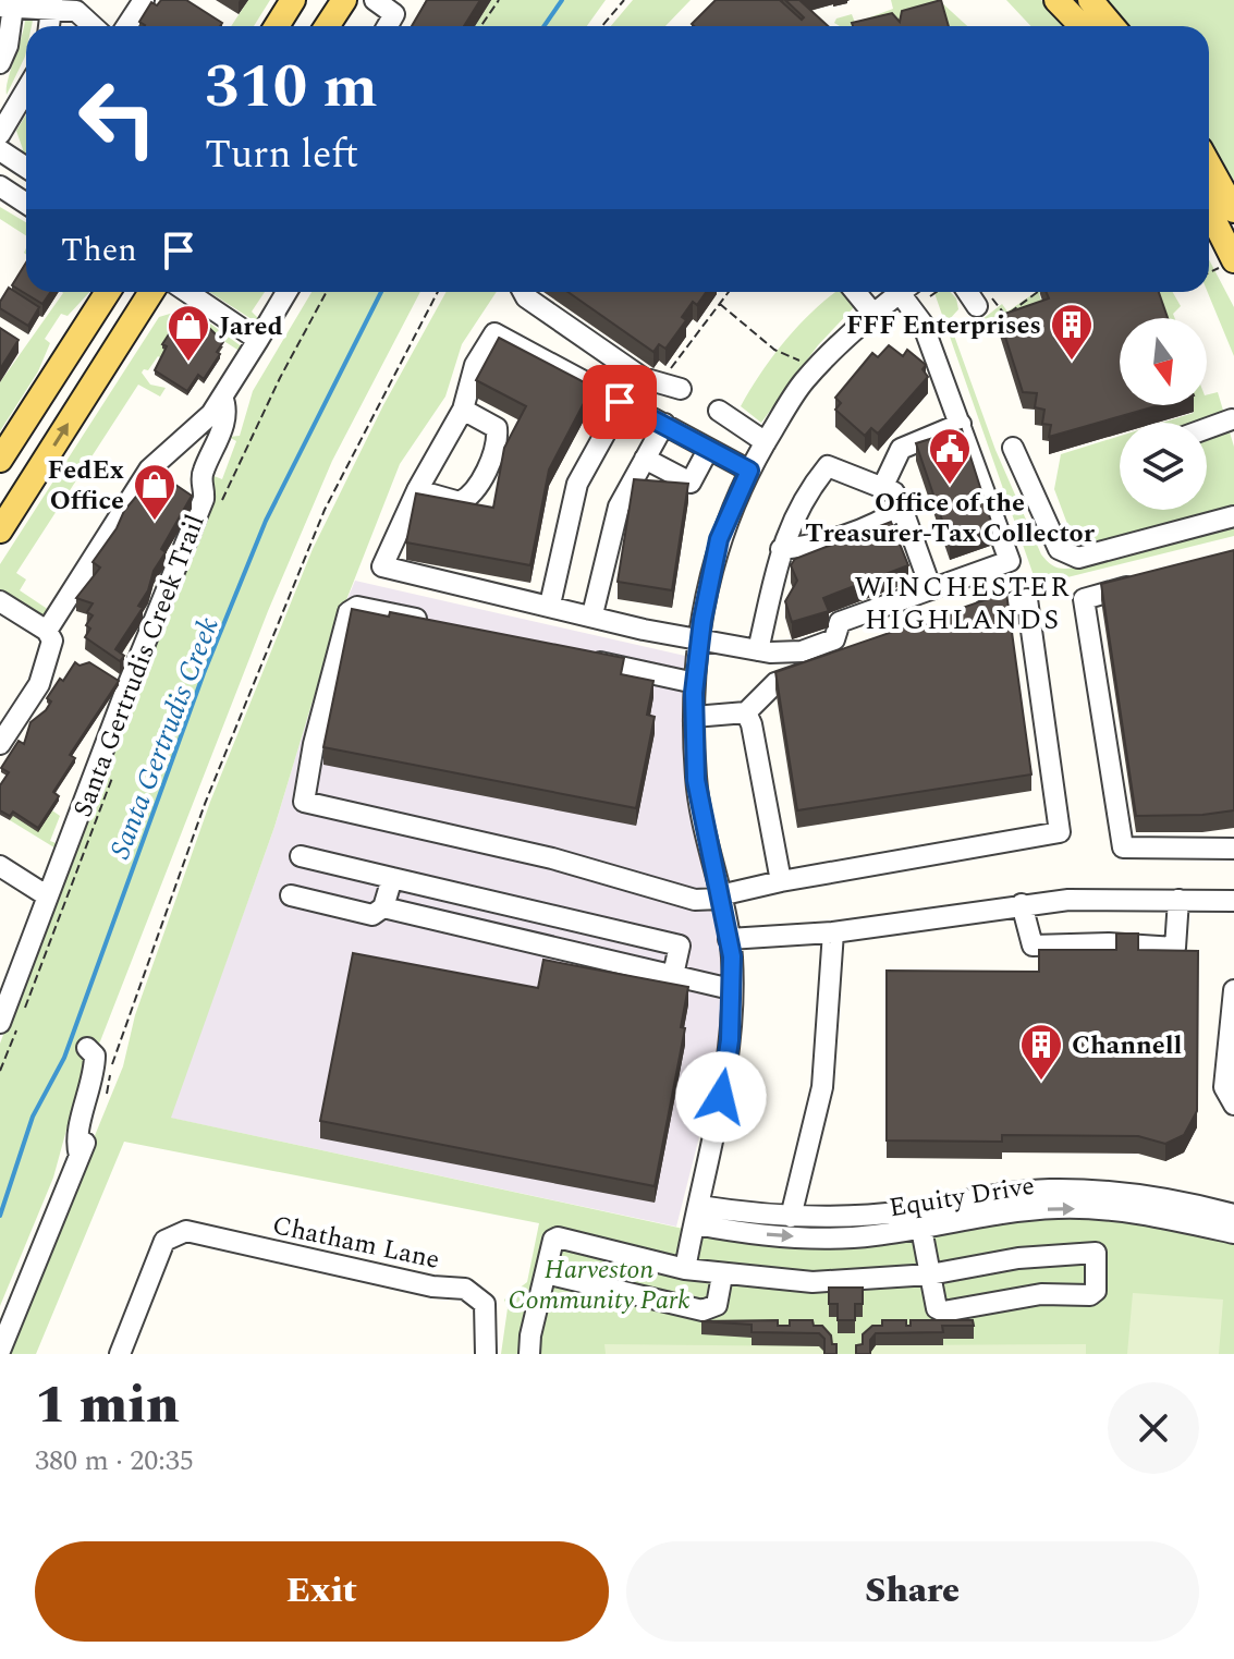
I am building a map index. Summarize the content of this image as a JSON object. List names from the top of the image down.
{
  "streets": {
    "street": ["Equity Drive", "Chatham Lane"],
    "path": ["Santa Gertrudis Creek Trail"]
  },
  "districts": ["WINCHESTER HIGHLANDS"],
  "water": ["Santa Gertrudis Creek"],
  "parks": ["Harveston Community Park"],
  "places": {
    "building": ["FFF Enterprises", "Channell"],
    "shop": ["Jared", "FedEx Office"],
    "public building": ["Office of the Treasurer-Tax Collector"]
  },
  "north": "bottom",
  "page": {
    "turn": ["310 m", "Turn left"],
    "then": "Then",
    "heading": ["1 min", "380 m · 20:35"],
    "buttons": ["Exit", "Share"]
  }
}
